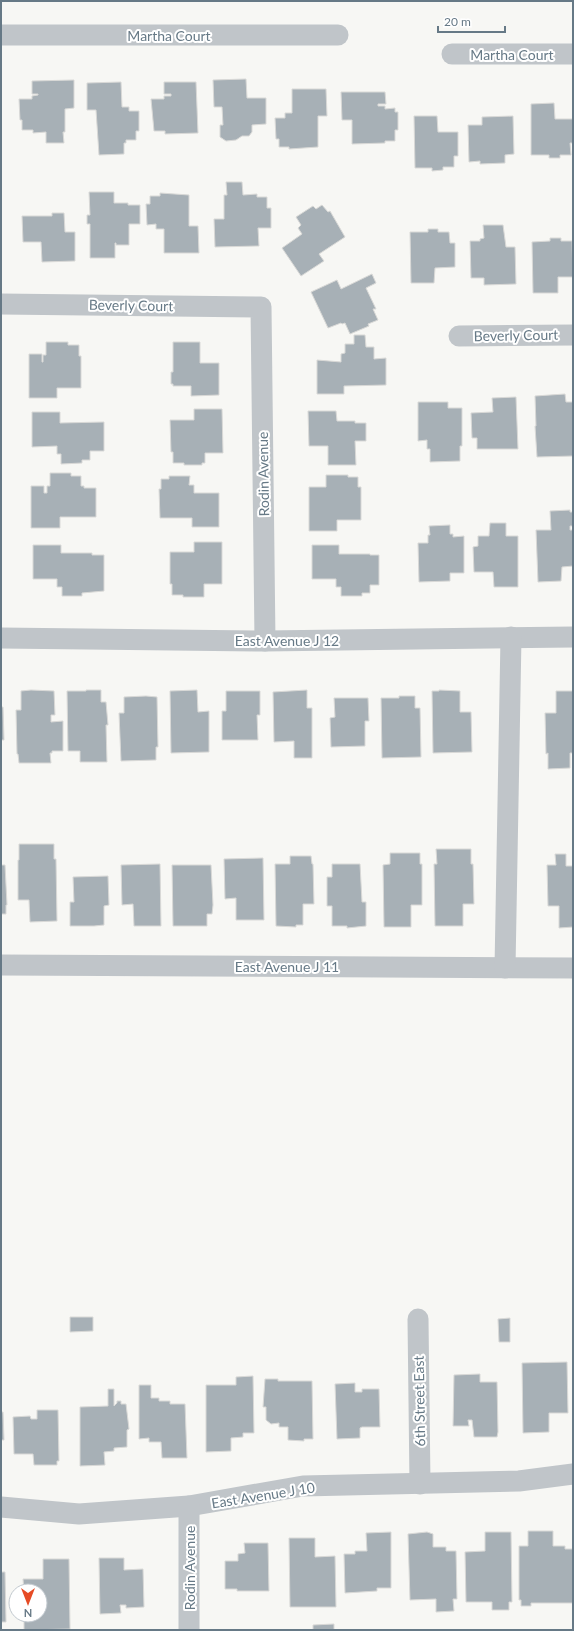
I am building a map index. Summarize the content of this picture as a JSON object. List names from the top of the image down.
{
  "streets": {
    "street": [
      "Martha Court",
      "Beverly Court",
      "Rodin Avenue",
      "East Avenue J 12",
      "East Avenue J 11",
      "6th Street East",
      "East Avenue J 10"
    ]
  },
  "crossings": [
    ["Beverly Court", "Rodin Avenue"],
    ["Rodin Avenue", "East Avenue J 12"],
    ["Rodin Avenue", "East Avenue J 10"],
    ["6th Street East", "East Avenue J 10"]
  ],
  "scale_bar": "20 m",
  "north": "bottom"
}
